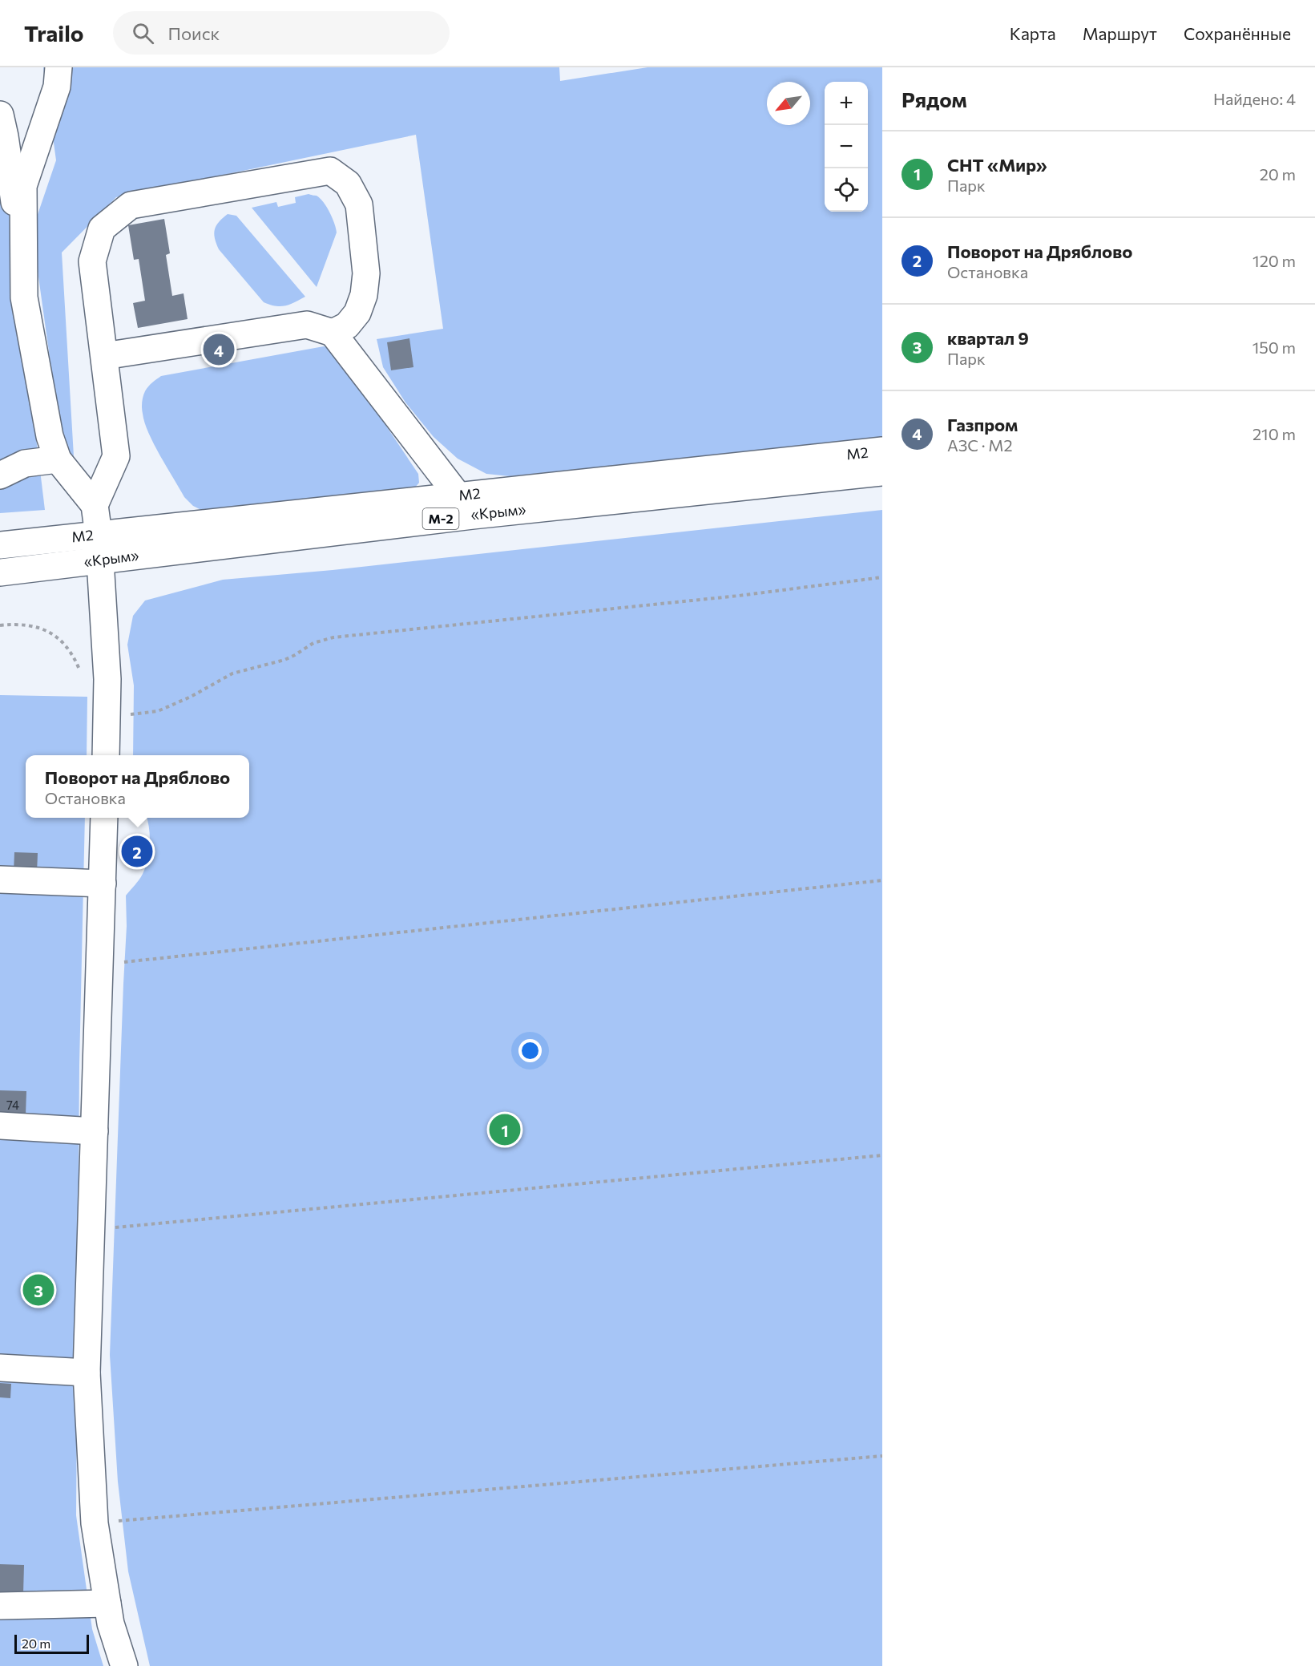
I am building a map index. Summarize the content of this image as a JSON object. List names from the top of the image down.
{
  "streets": {
    "main road": ["М2", "«Крым»", "М-2"]
  },
  "crossings": [
    ["М2", "«Крым»"]
  ],
  "house_numbers": ["74"],
  "scale_bar": "20 m",
  "north": "bottom left",
  "page": {
    "header": "Trailo",
    "search": "Поиск",
    "nav": ["Карта", "Маршрут", "Сохранённые"],
    "heading": ["Рядом", "Найдено: 4"],
    "map_buttons": ["+", "−"],
    "list": [
      {
        "mark": "1",
        "name": "СНТ «Мир»",
        "note": "Парк",
        "value": "20 m"
      },
      {
        "mark": "2",
        "name": "Поворот на Дряблово",
        "note": "Остановка",
        "value": "120 m"
      },
      {
        "mark": "3",
        "name": "квартал 9",
        "note": "Парк",
        "value": "150 m"
      },
      {
        "mark": "4",
        "name": "Газпром",
        "note": "АЗС · М2",
        "value": "210 m"
      }
    ],
    "pins": [
      "4",
      "2",
      "1",
      "3"
    ],
    "popup": ["Поворот на Дряблово", "Остановка"],
    "scale": "20 m"
  }
}
